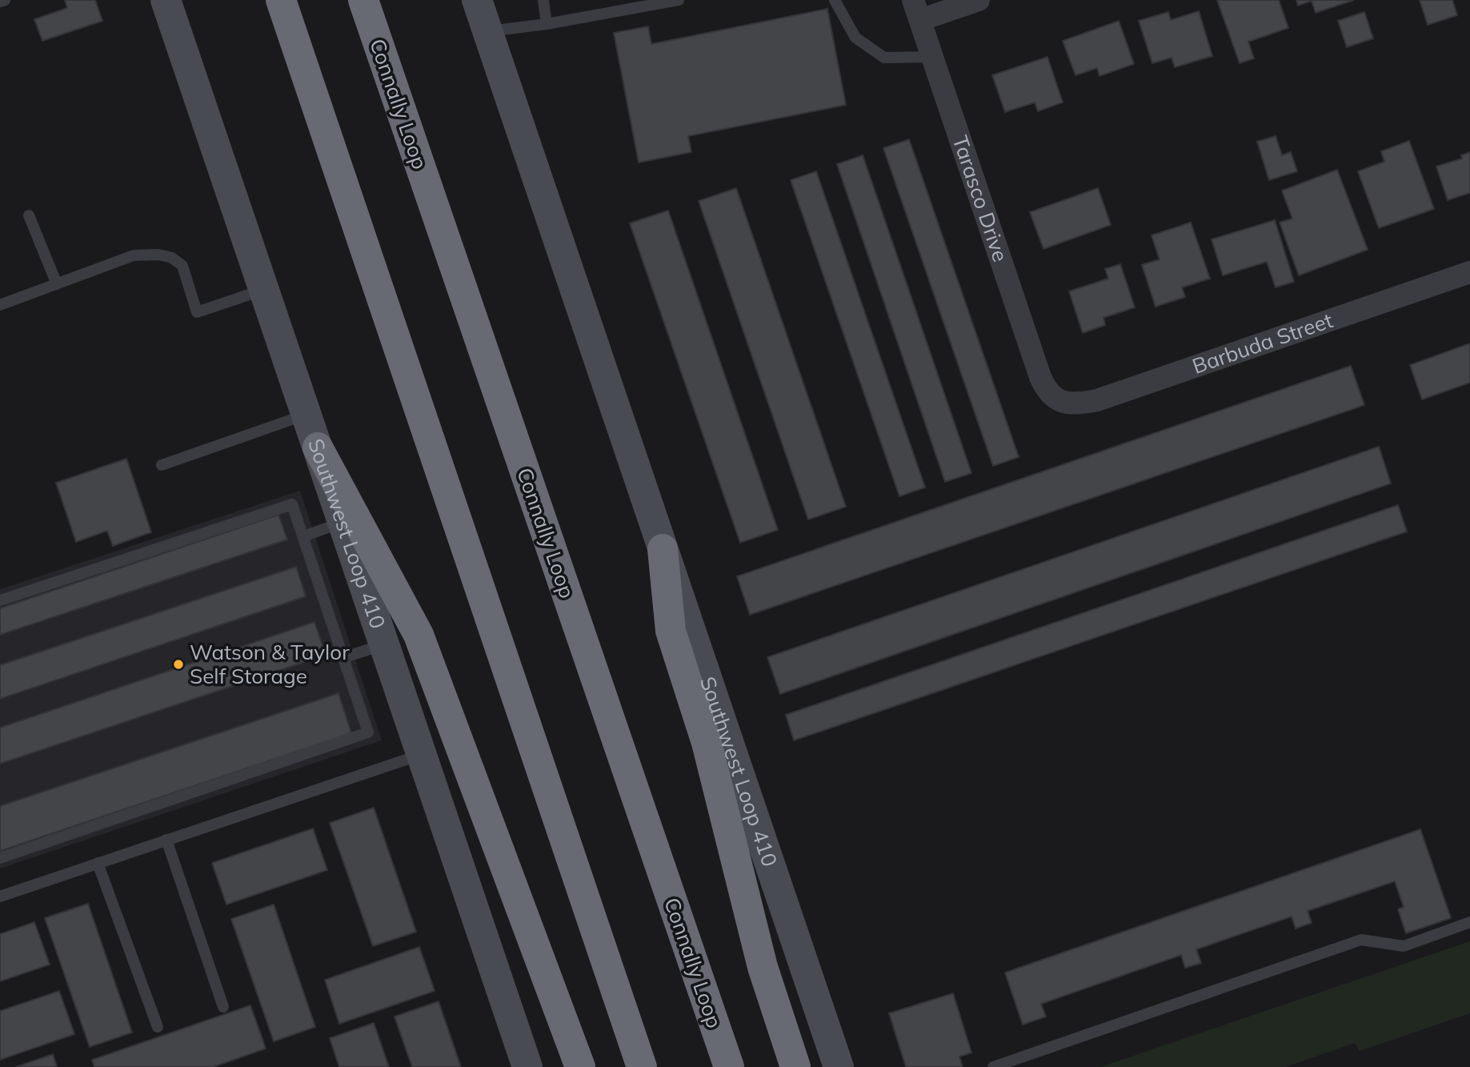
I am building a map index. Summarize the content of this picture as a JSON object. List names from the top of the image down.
{
  "streets": {
    "highway": ["Connally Loop"],
    "main road": ["Southwest Loop 410"],
    "street": ["Tarasco Drive", "Barbuda Street"]
  },
  "crossings": [
    ["Tarasco Drive", "Barbuda Street"]
  ],
  "places": ["Watson & Taylor Self Storage"]
}
